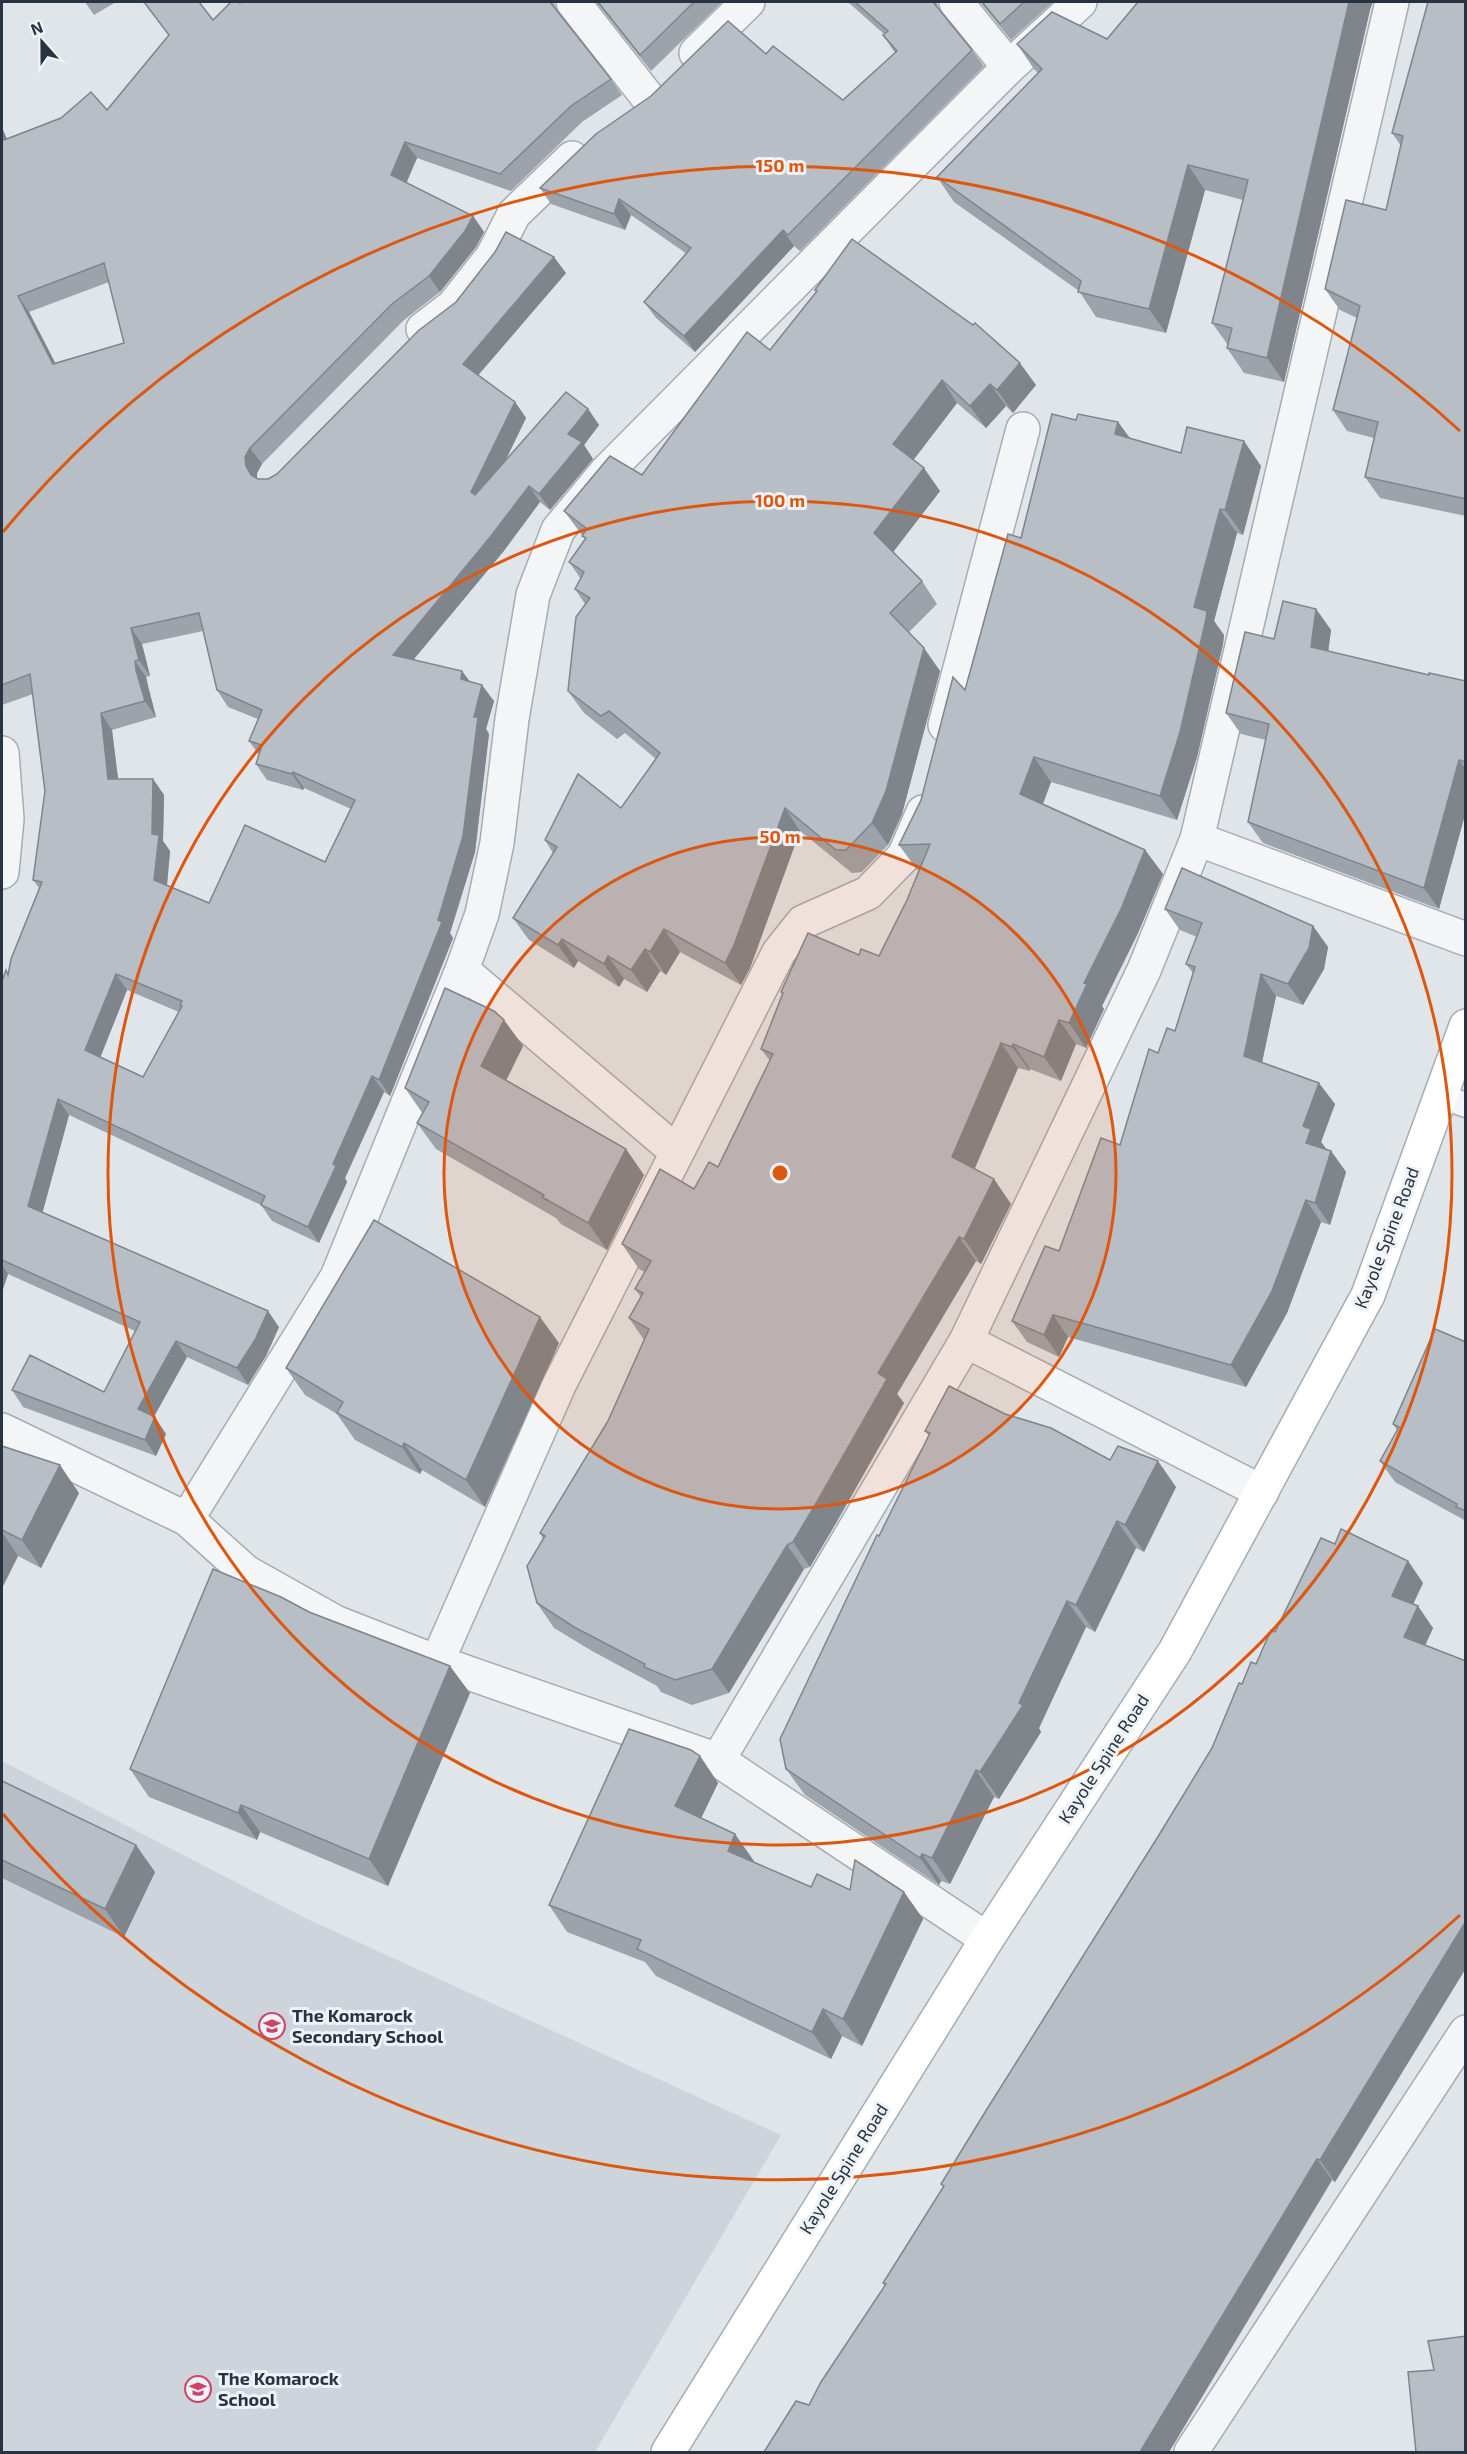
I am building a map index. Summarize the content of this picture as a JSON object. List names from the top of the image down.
{
  "streets": {
    "main road": ["Kayole Spine Road"]
  },
  "places": {
    "school or university": ["The Komarock Secondary School", "The Komarock School"]
  },
  "north": "top",
  "rings": ["150 m", "100 m", "50 m"]
}
